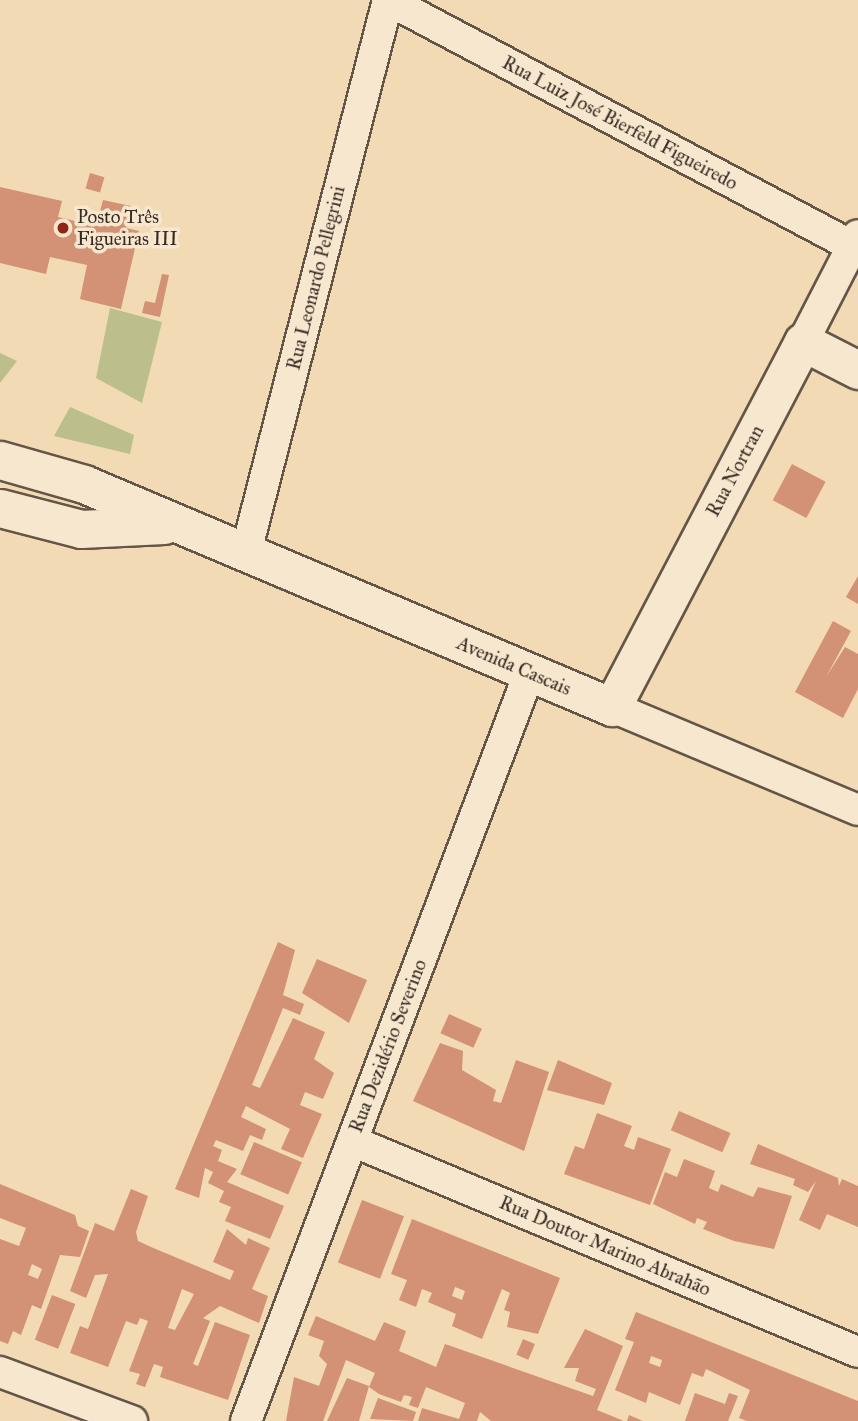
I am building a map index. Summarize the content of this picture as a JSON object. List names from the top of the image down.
{
  "streets": {
    "street": [
      "Rua Luiz José Bierfeld Figueiredo",
      "Rua Leonardo Pellegrini",
      "Rua Nortran",
      "Avenida Cascais",
      "Rua Dezidério Severino",
      "Rua Doutor Marino Abrahão"
    ]
  },
  "crossings": [
    ["Rua Luiz José Bierfeld Figueiredo", "Rua Leonardo Pellegrini"],
    ["Rua Luiz José Bierfeld Figueiredo", "Rua Nortran"],
    ["Rua Leonardo Pellegrini", "Avenida Cascais"],
    ["Rua Nortran", "Avenida Cascais"],
    ["Avenida Cascais", "Rua Dezidério Severino"],
    ["Rua Dezidério Severino", "Rua Doutor Marino Abrahão"]
  ],
  "places": ["Posto Três Figueiras III"]
}
